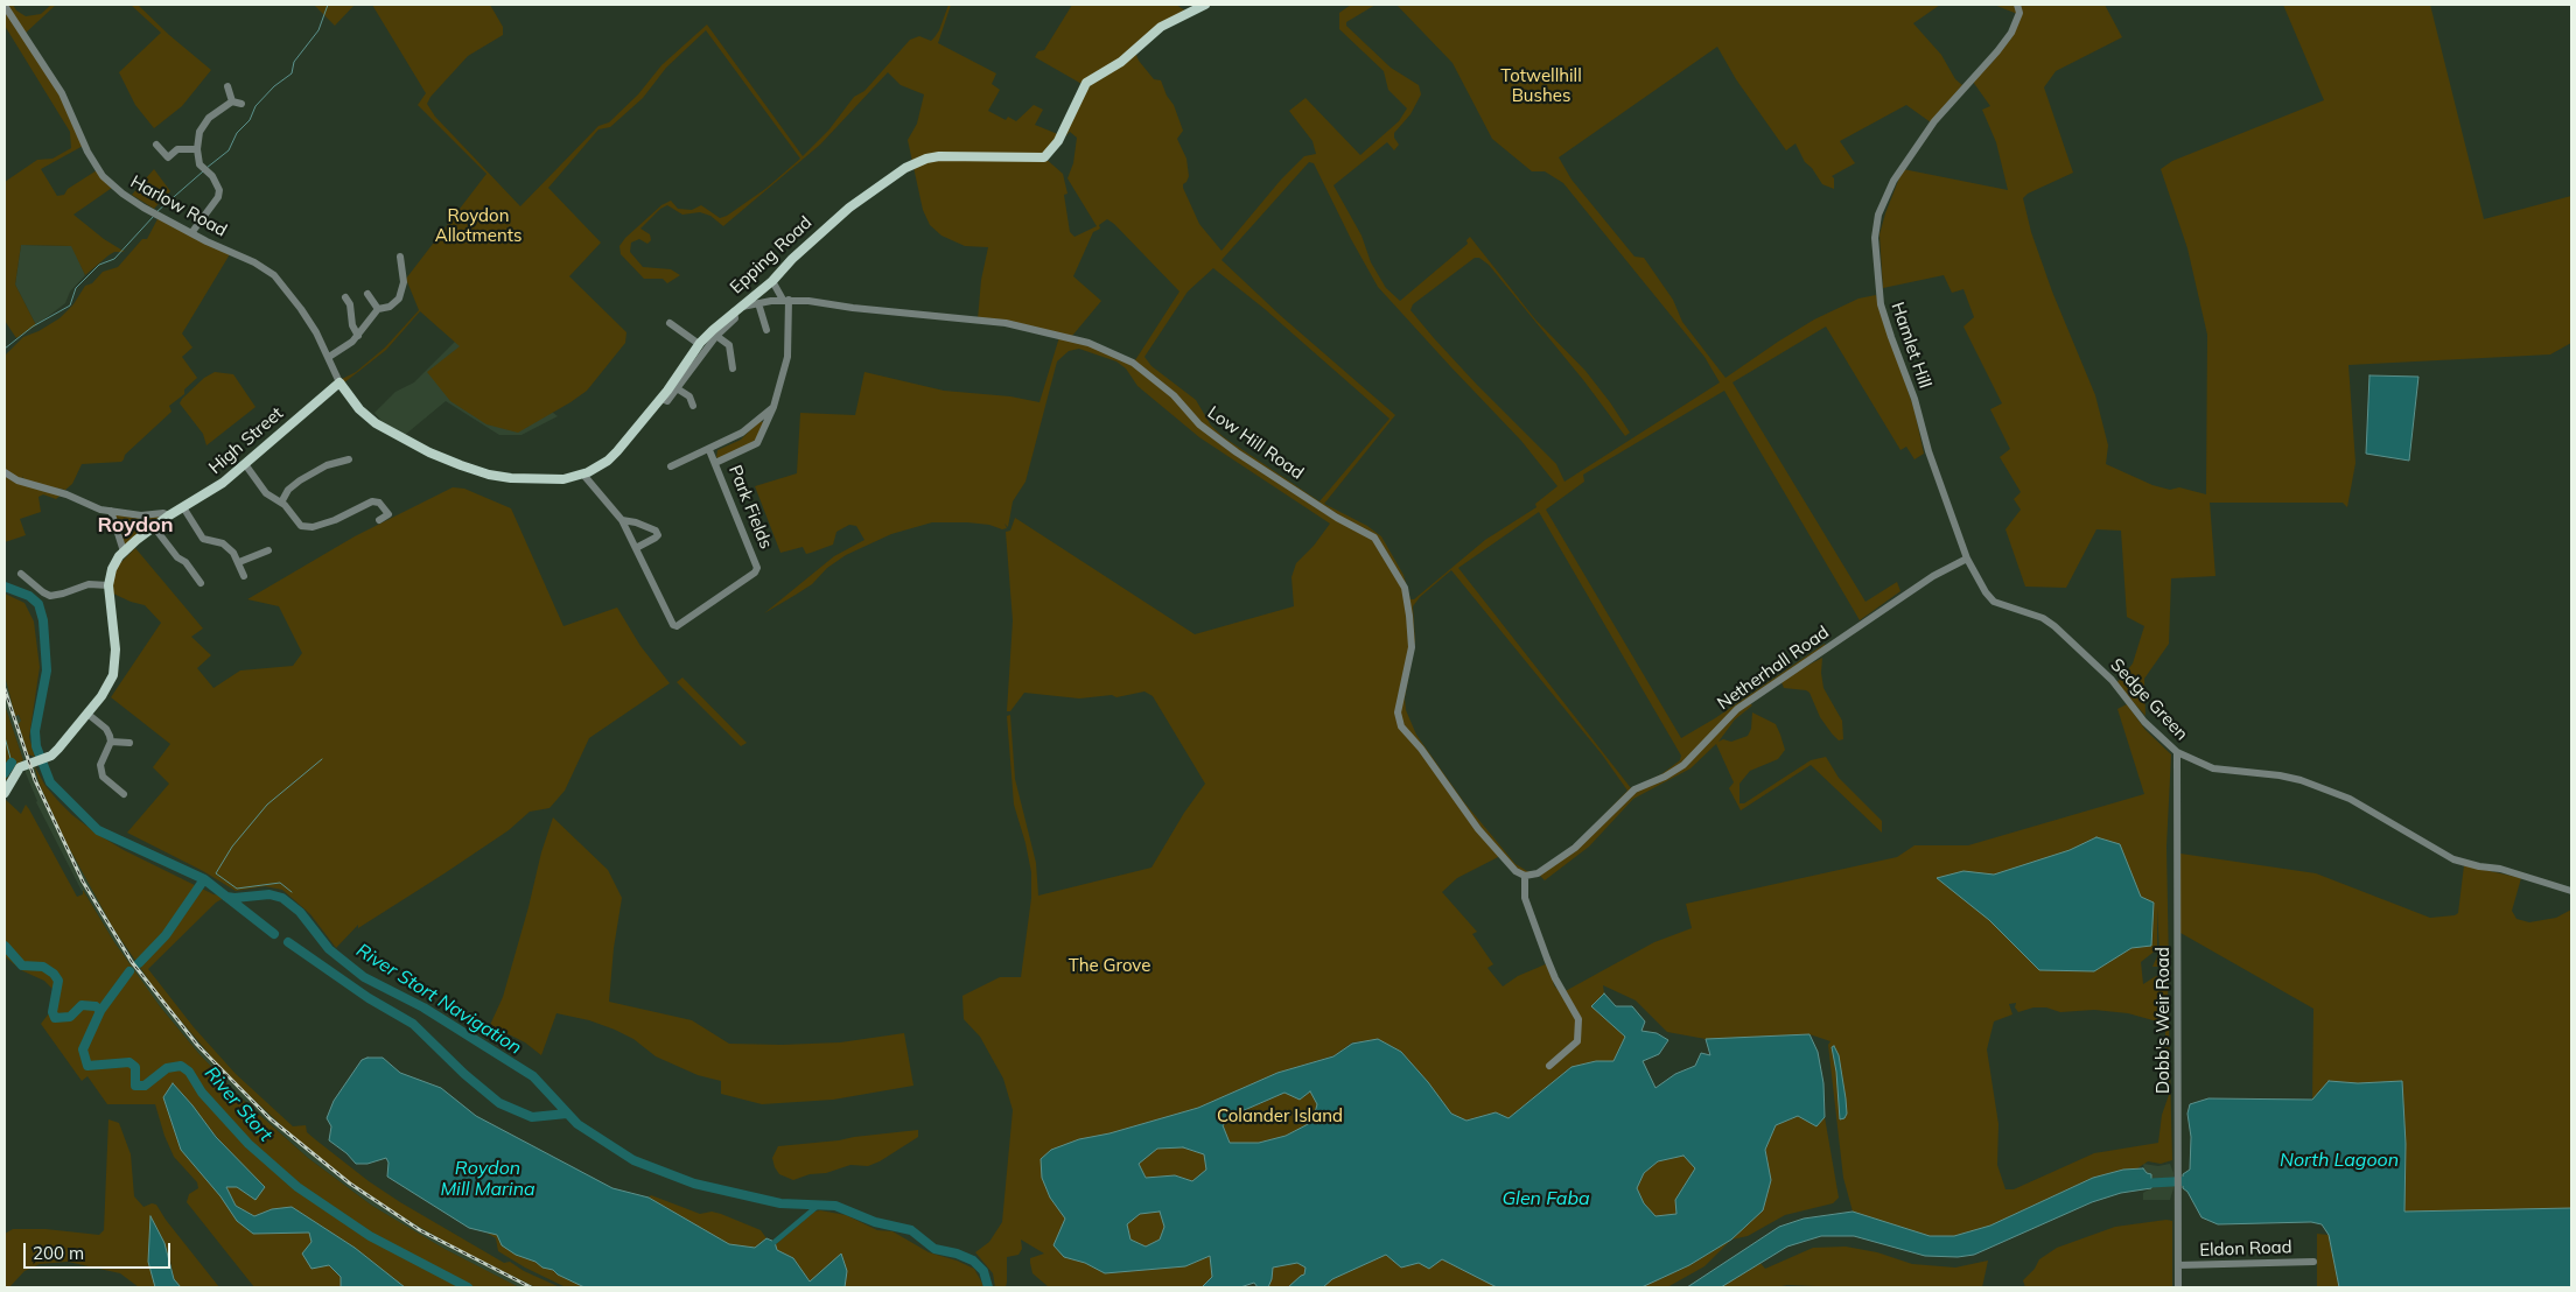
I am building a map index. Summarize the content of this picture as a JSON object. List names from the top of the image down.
{
  "streets": {
    "main road": ["Epping Road", "High Street"],
    "street": [
      "Harlow Road",
      "Hamlet Hill",
      "Low Hill Road",
      "Park Fields",
      "Netherhall Road",
      "Sedge Green",
      "Dobb's Weir Road",
      "Eldon Road"
    ]
  },
  "crossings": [
    ["Harlow Road", "Epping Road"],
    ["Harlow Road", "High Street"],
    ["Epping Road", "High Street"],
    ["Epping Road", "Low Hill Road"],
    ["Hamlet Hill", "Netherhall Road"],
    ["Hamlet Hill", "Sedge Green"],
    ["Low Hill Road", "Park Fields"],
    ["Low Hill Road", "Netherhall Road"],
    ["Netherhall Road", "Sedge Green"],
    ["Sedge Green", "Dobb's Weir Road"],
    ["Dobb's Weir Road", "Eldon Road"]
  ],
  "districts": ["Roydon"],
  "water": [
    "River Stort Navigation",
    "River Stort",
    "North Lagoon",
    "Roydon Mill Marina",
    "Glen Faba"
  ],
  "parks": [
    "Totwellhill Bushes",
    "Roydon Allotments",
    "The Grove",
    "Colander Island"
  ],
  "scale_bar": "200 m"
}
